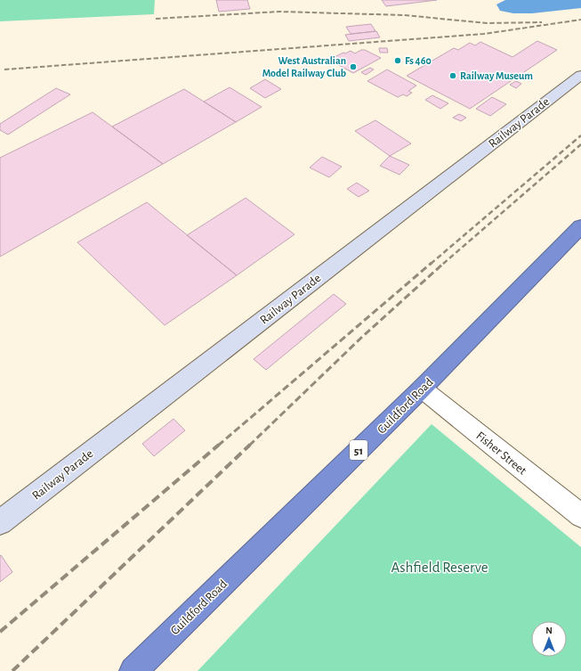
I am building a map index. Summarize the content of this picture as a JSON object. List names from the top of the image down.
{
  "streets": {
    "highway": ["Guildford Road", "51"],
    "street": ["Railway Parade", "Fisher Street"]
  },
  "crossings": [
    ["Guildford Road", "Fisher Street"]
  ],
  "parks": ["Ashfield Reserve"],
  "places": ["Fs 460", "West Australian Model Railway Club", "Railway Museum"],
  "north": "top"
}
